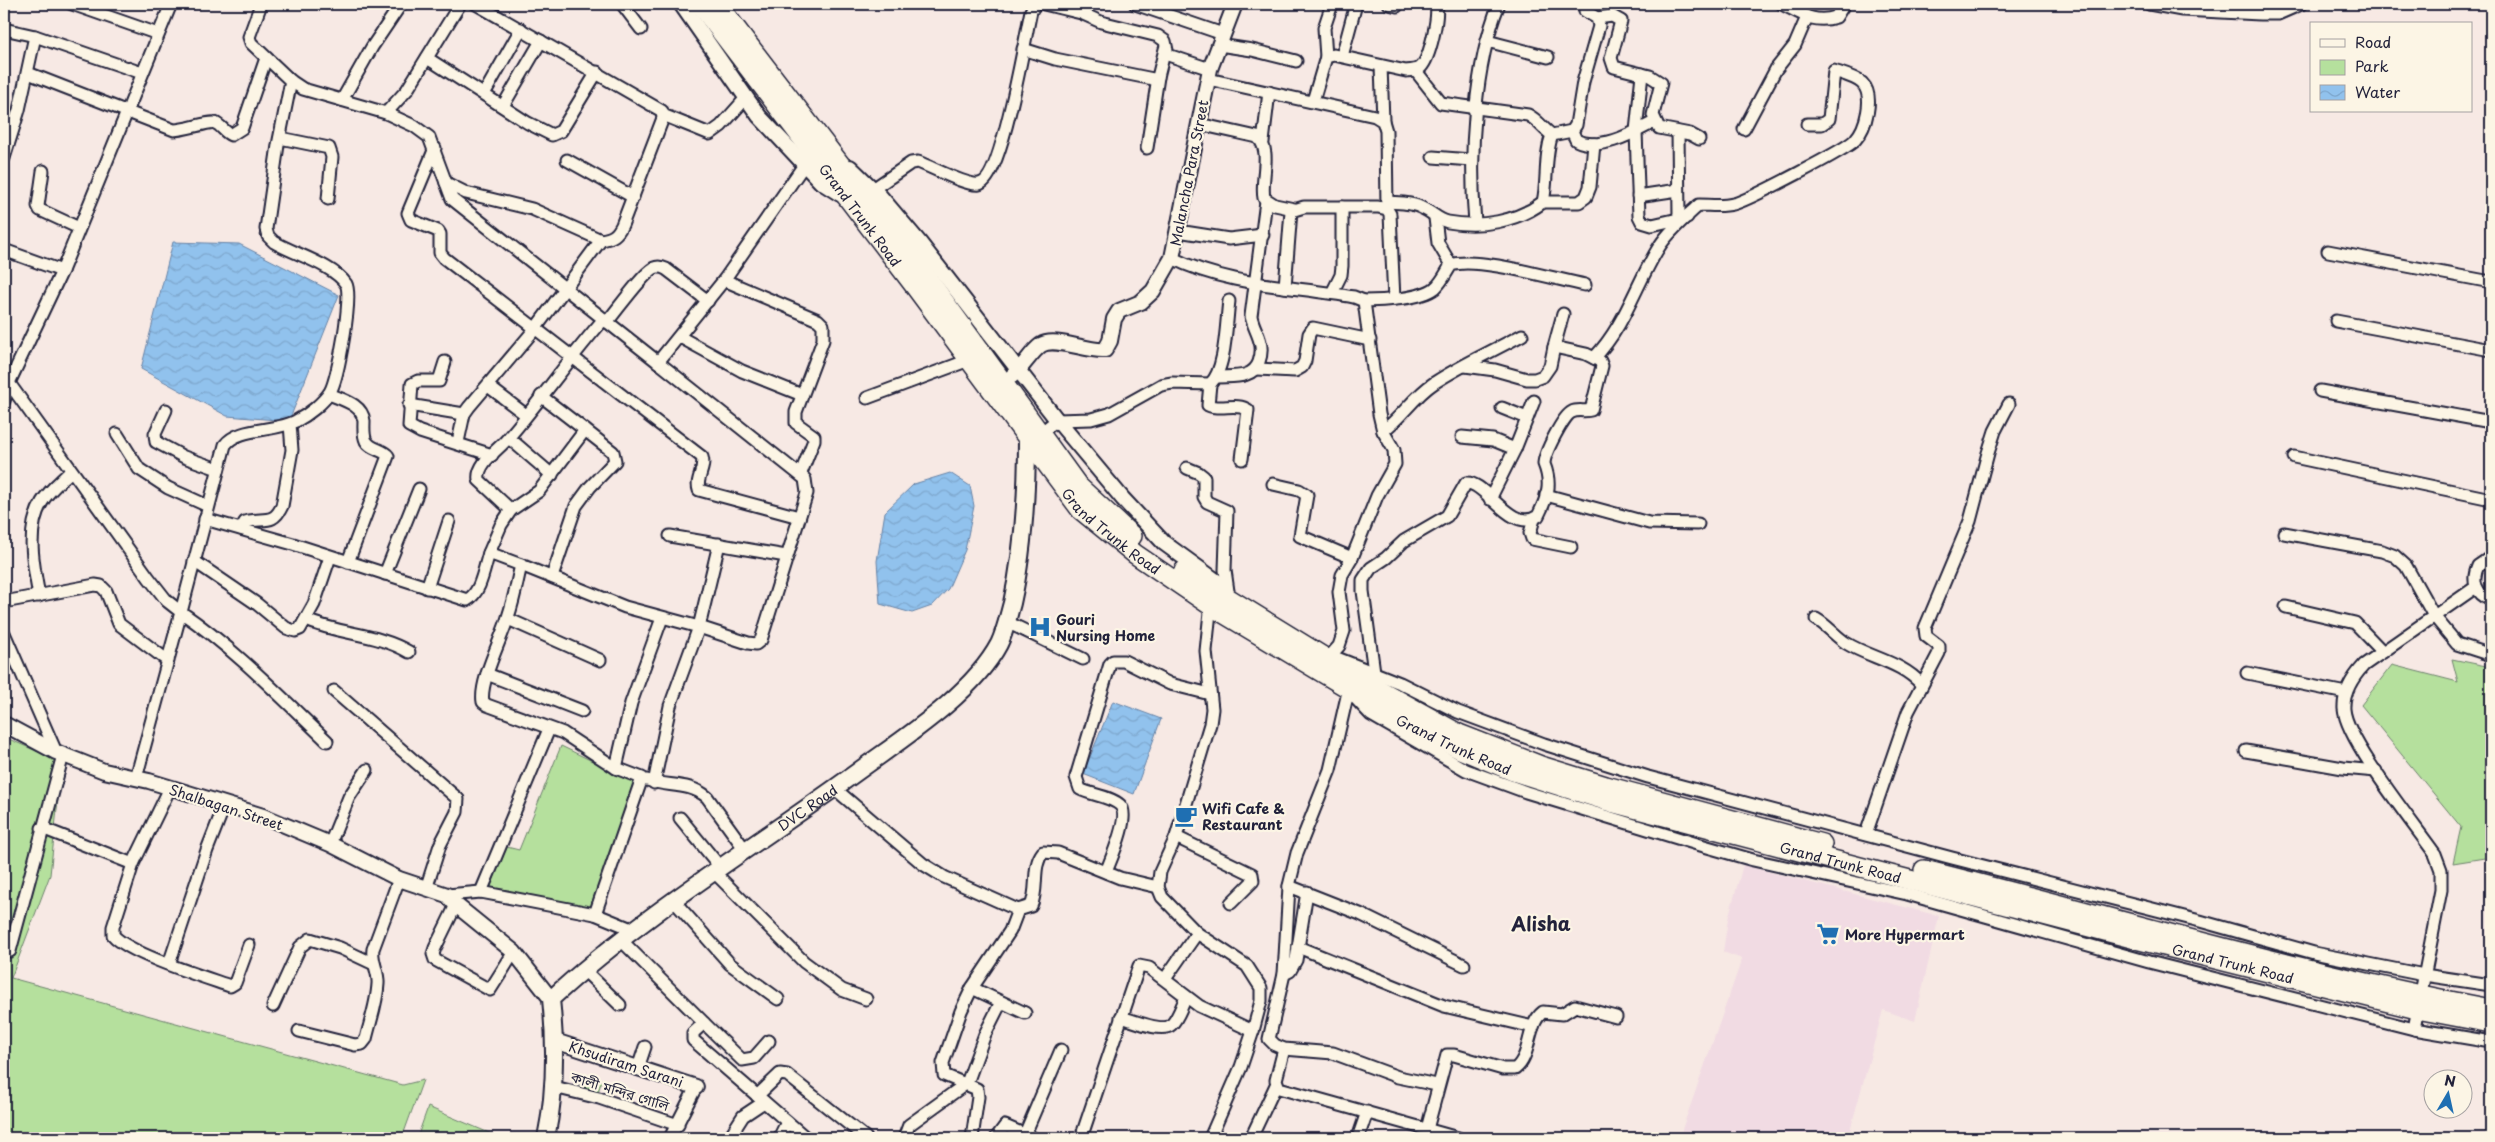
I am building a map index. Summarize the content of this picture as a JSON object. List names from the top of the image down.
{
  "streets": {
    "highway": ["Grand Trunk Road"],
    "main road": ["DVC Road"],
    "street": [
      "Malancha Para Street",
      "Shalbagan Street",
      "Khsudiram Sarani",
      "কালী মন্দির গোলি"
    ]
  },
  "crossings": [
    ["Malancha Para Street", "Grand Trunk Road"],
    ["Grand Trunk Road", "DVC Road"]
  ],
  "districts": ["Alisha"],
  "places": {
    "hospital": ["Gouri Nursing Home"],
    "cafe": ["Wifi Cafe & Restaurant"],
    "supermarket": ["More Hypermart"]
  },
  "legend": ["Road", "Park", "Water"],
  "north": "top"
}
